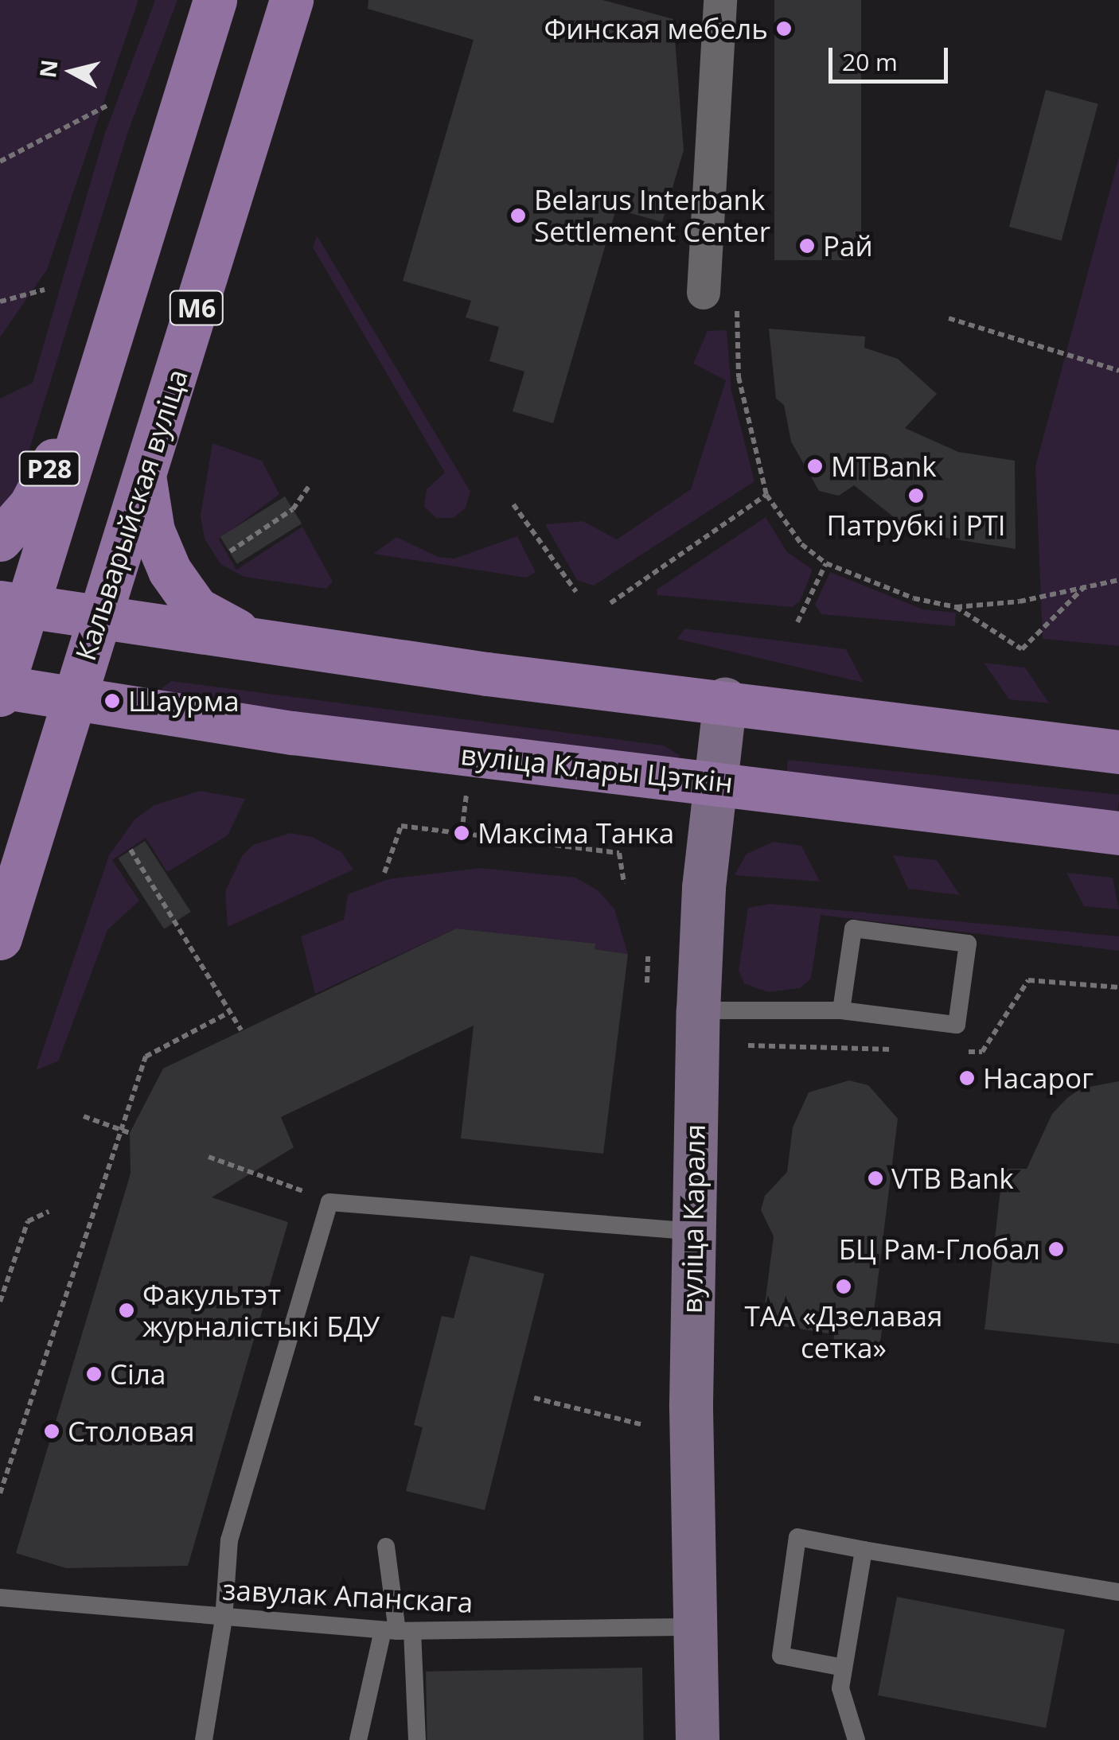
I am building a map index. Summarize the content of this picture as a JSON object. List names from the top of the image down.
{
  "streets": {
    "main road": [
      "М6",
      "Р28",
      "Кальварыйская вуліца",
      "вуліца Клары Цэткін"
    ],
    "street": ["вуліца Караля"],
    "lane": ["завулак Апанскага"]
  },
  "crossings": [
    ["М6", "Р28"],
    ["М6", "вуліца Клары Цэткін"],
    ["Кальварыйская вуліца", "вуліца Клары Цэткін"],
    ["вуліца Клары Цэткін", "вуліца Караля"],
    ["вуліца Караля", "завулак Апанскага"]
  ],
  "places": [
    "Финская мебель",
    "Belarus Interbank Settlement Center",
    "Рай",
    "MTBank",
    "Патрубкі і РТІ",
    "Шаурма",
    "Максіма Танка",
    "Насарог",
    "VTB Bank",
    "БЦ Рам-Глобал",
    "ТАА «Дзелавая сетка»",
    "Факультэт журналістыкі БДУ",
    "Сіла",
    "Столовая"
  ],
  "scale_bar": "20 m",
  "north": "left"
}
